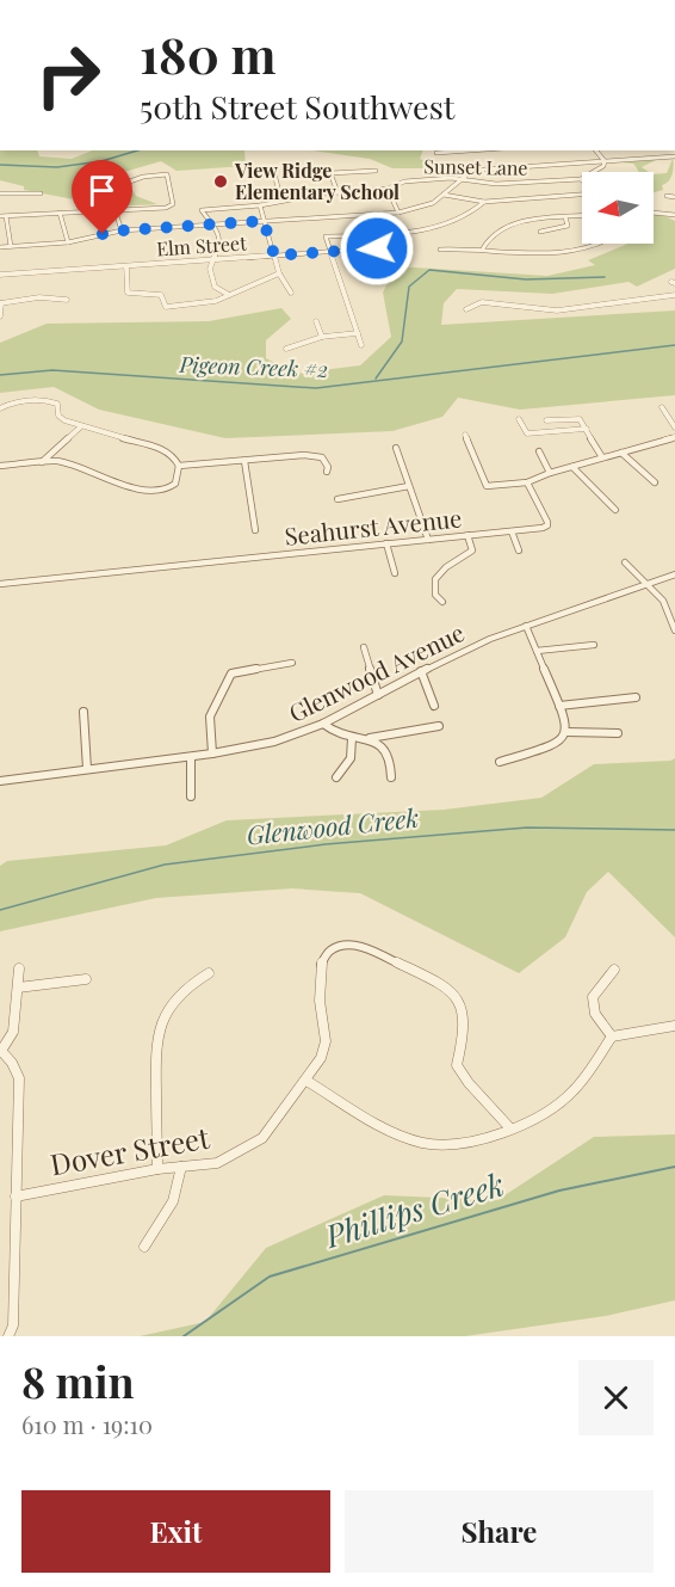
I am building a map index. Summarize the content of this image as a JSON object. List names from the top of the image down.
{
  "streets": {
    "street": [
      "Sunset Lane",
      "Elm Street",
      "Seahurst Avenue",
      "Glenwood Avenue",
      "Dover Street"
    ]
  },
  "water": ["Pigeon Creek #2", "Glenwood Creek", "Phillips Creek"],
  "places": ["View Ridge Elementary School"],
  "north": "left",
  "page": {
    "turn": ["180 m", "50th Street Southwest"],
    "heading": ["8 min", "610 m · 19:10"],
    "buttons": ["Exit", "Share"]
  }
}
